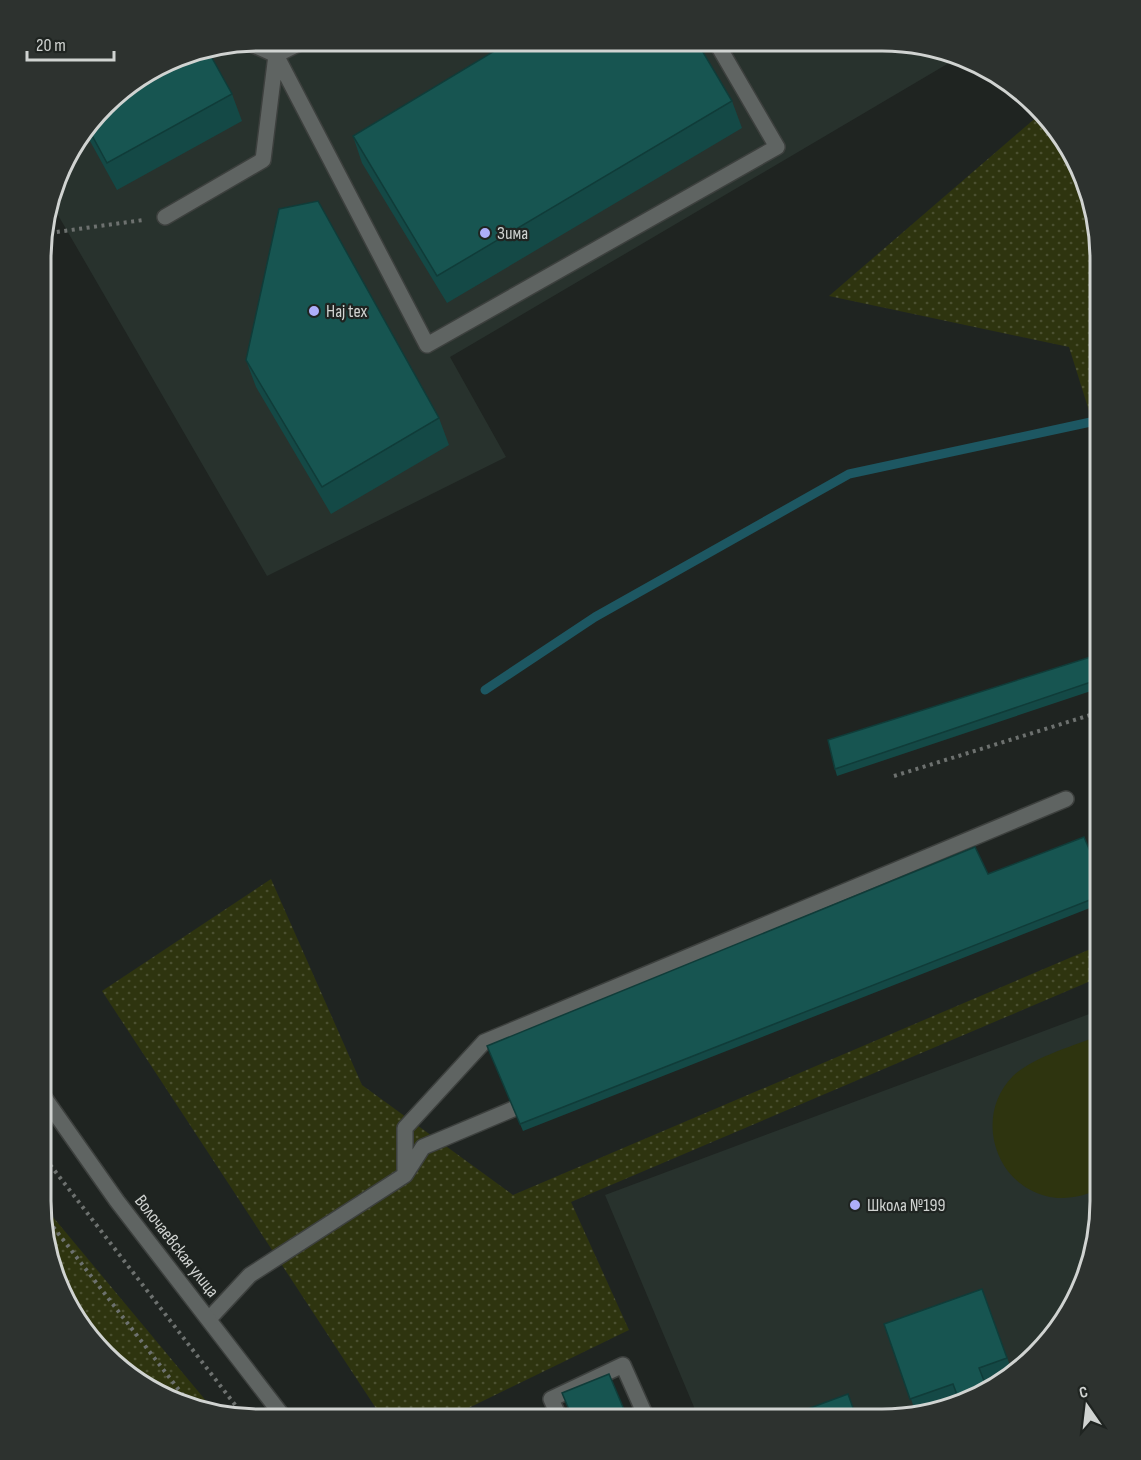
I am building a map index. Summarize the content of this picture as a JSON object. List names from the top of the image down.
{
  "streets": {
    "street": ["Волочаевская улица"]
  },
  "places": ["Зима", "Haj tex", "Школа №199"],
  "scale_bar": "20 m",
  "north": "top"
}
